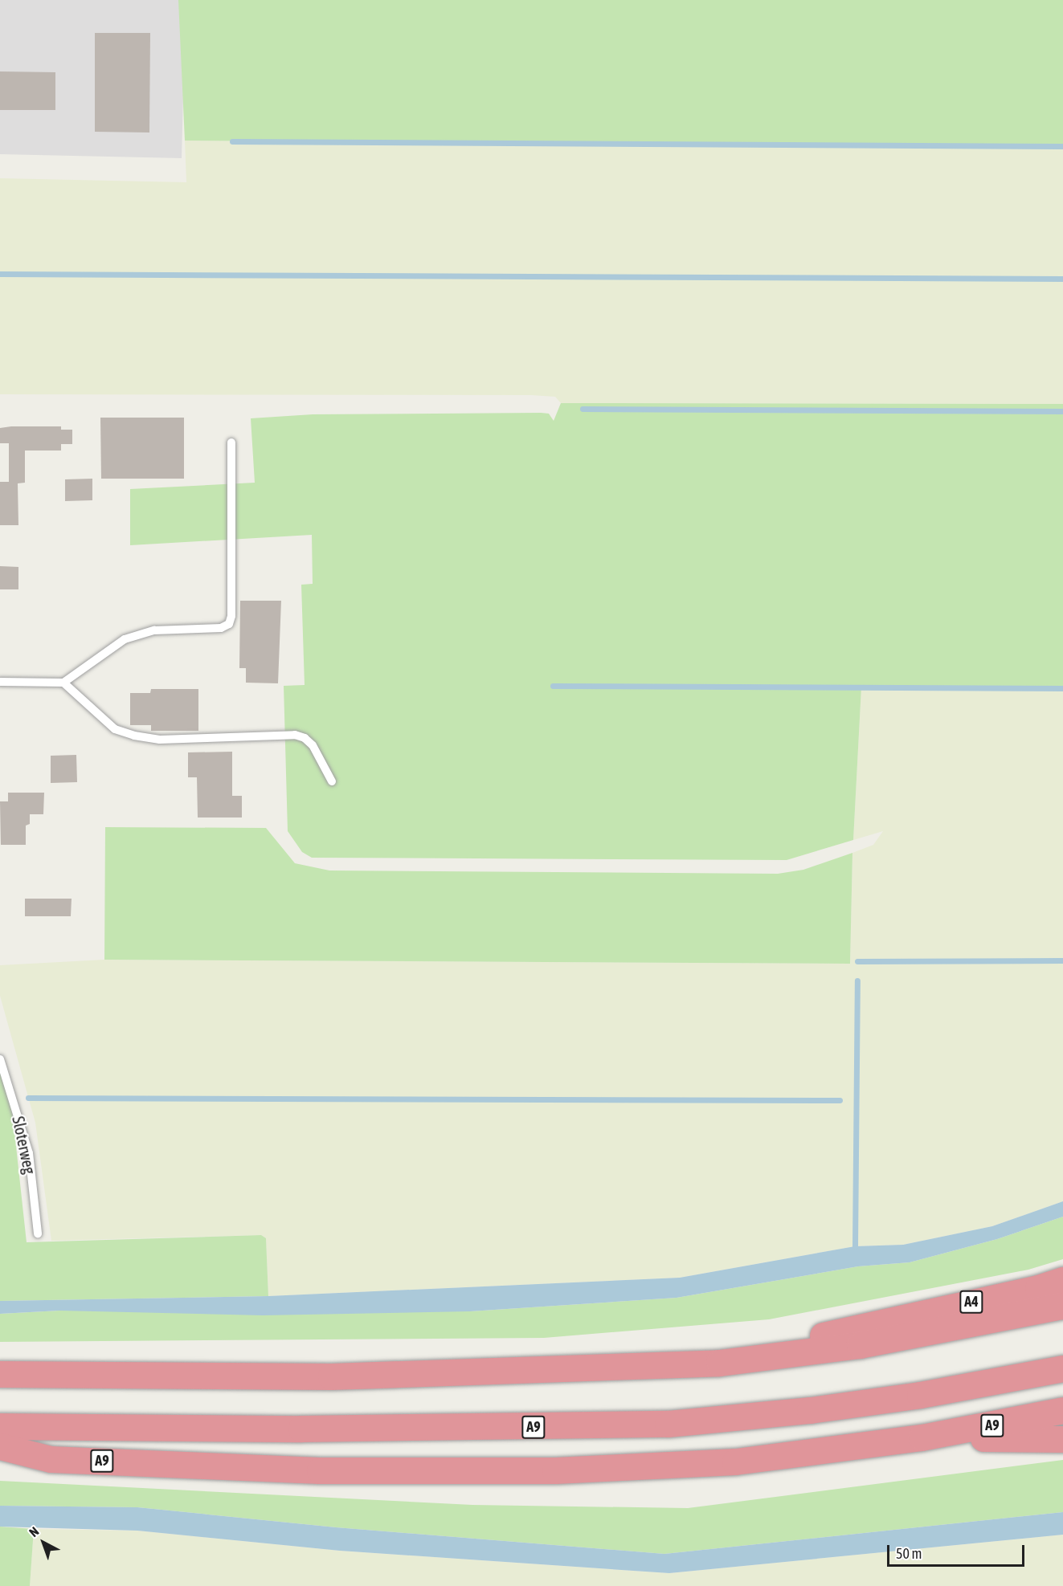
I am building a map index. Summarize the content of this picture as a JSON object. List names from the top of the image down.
{
  "streets": {
    "highway": ["A4", "A9"],
    "lane": ["Sloterweg"]
  },
  "scale_bar": "50 m",
  "north": "top left"
}
